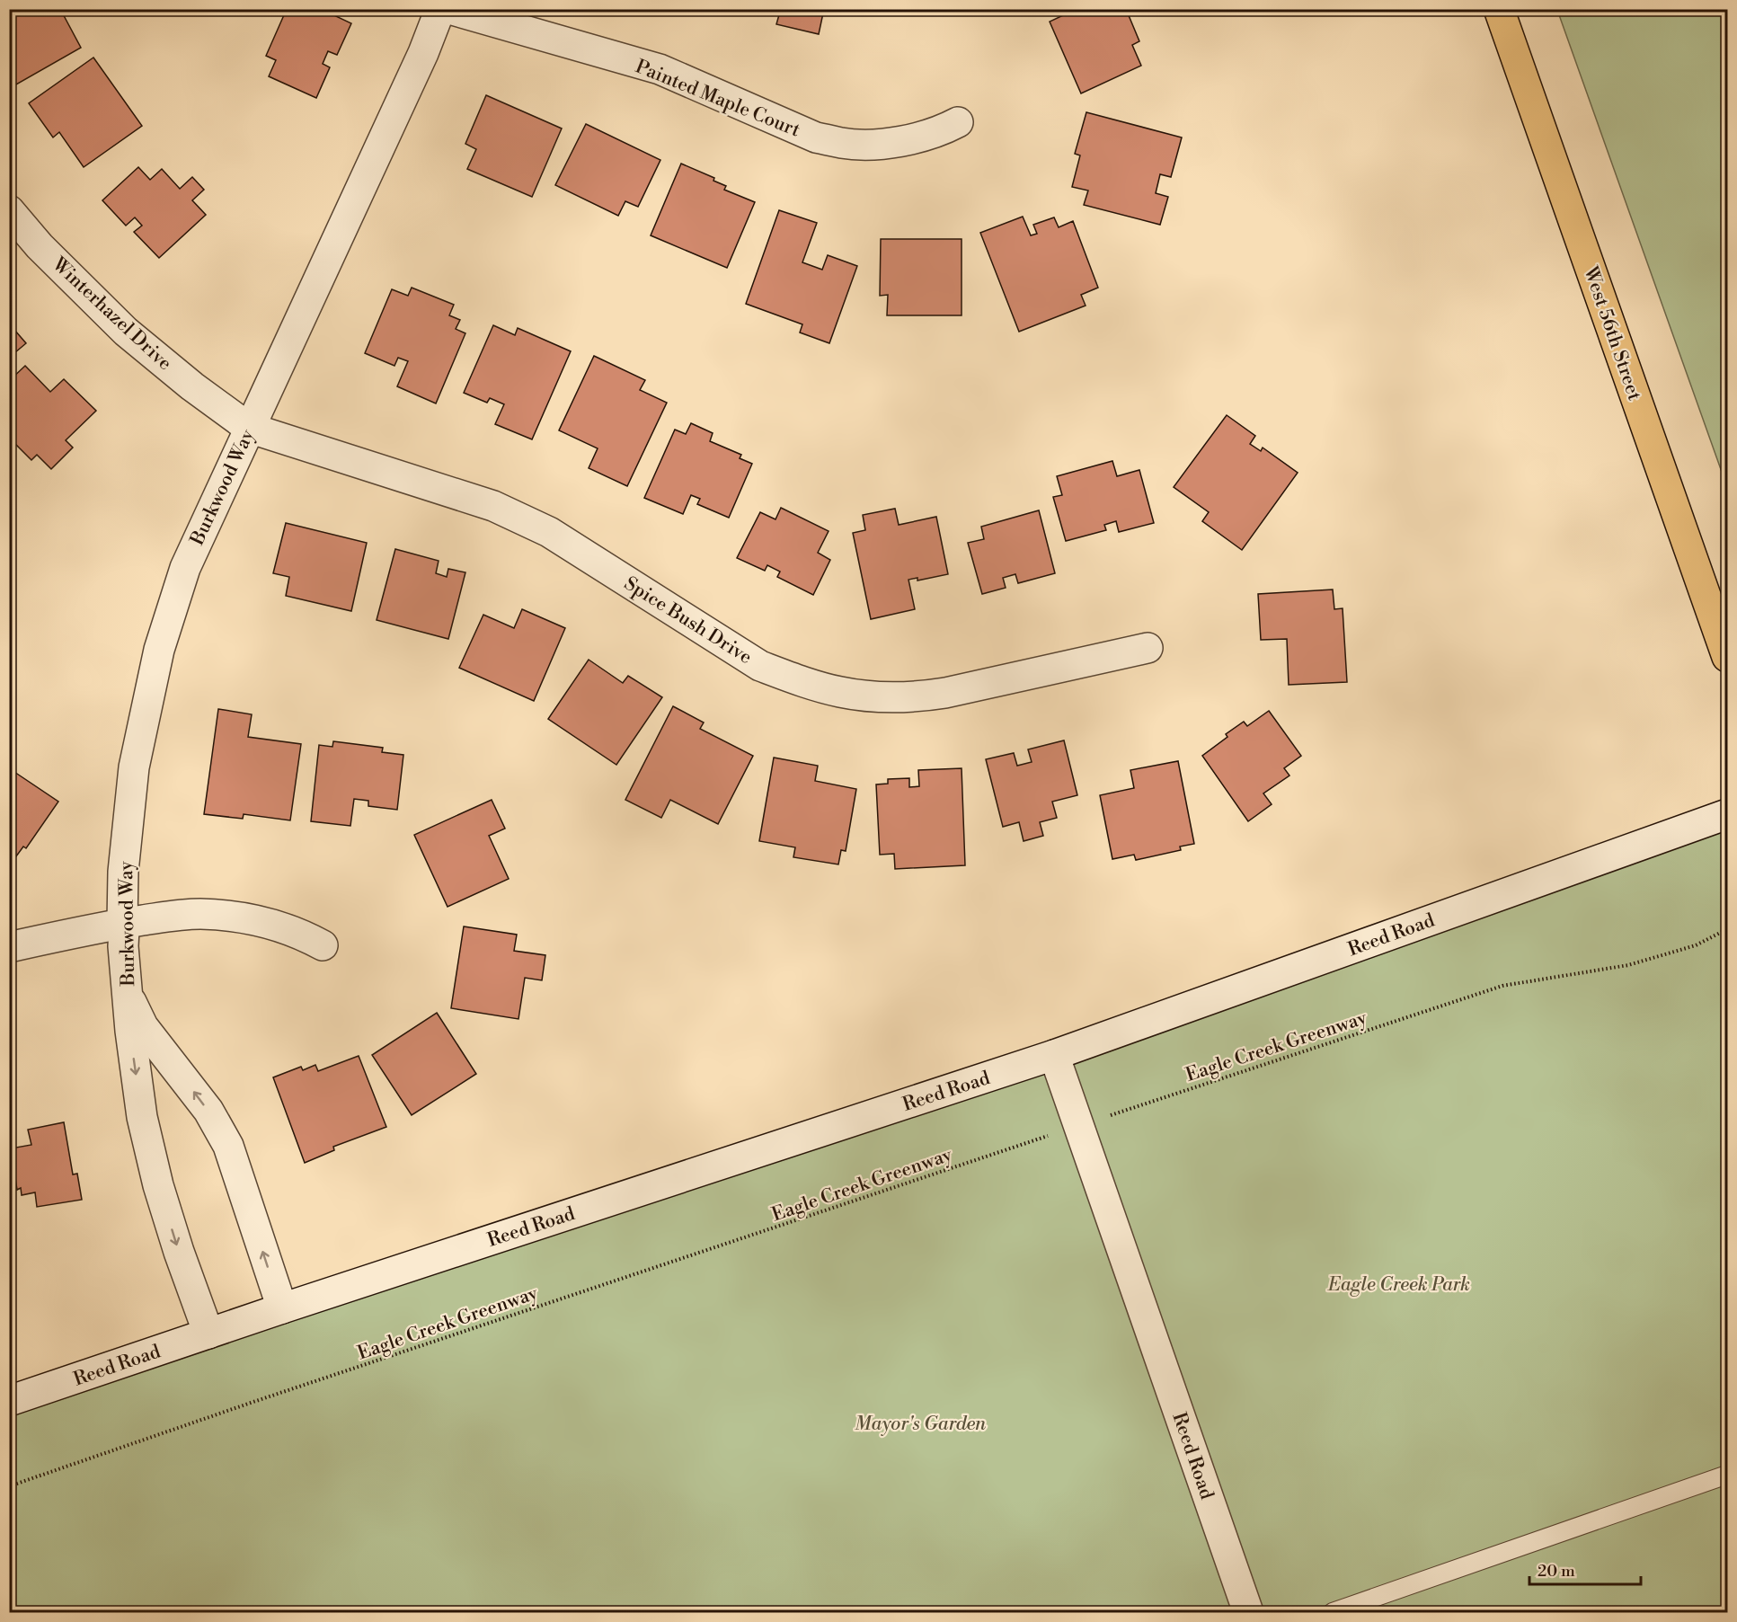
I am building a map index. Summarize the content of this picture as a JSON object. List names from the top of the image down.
{
  "streets": {
    "main road": ["West 56th Street"],
    "street": [
      "Painted Maple Court",
      "Winterhazel Drive",
      "Burkwood Way",
      "Spice Bush Drive",
      "Reed Road"
    ],
    "path": ["Eagle Creek Greenway"]
  },
  "crossings": [
    ["Winterhazel Drive", "Burkwood Way"],
    ["Winterhazel Drive", "Spice Bush Drive"],
    ["Burkwood Way", "Spice Bush Drive"],
    ["Burkwood Way", "Reed Road"],
    ["Reed Road", "Eagle Creek Greenway"]
  ],
  "parks": ["Eagle Creek Park", "Mayor's Garden"],
  "scale_bar": "20 m"
}
